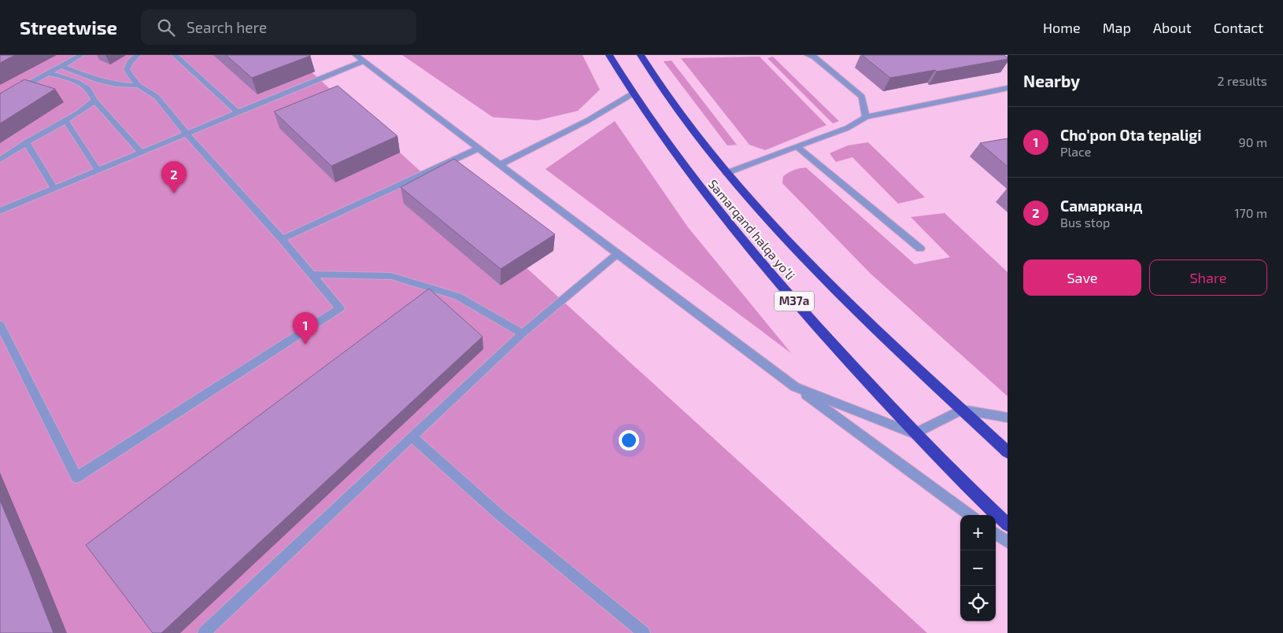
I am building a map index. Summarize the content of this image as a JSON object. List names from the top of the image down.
{
  "streets": {
    "highway": ["Samarqand halqa yoʻli", "M37a"]
  },
  "page": {
    "header": "Streetwise",
    "search": "Search here",
    "nav": [
      "Home",
      "Map",
      "About",
      "Contact"
    ],
    "heading": ["Nearby", "2 results"],
    "list": [
      {
        "mark": "1",
        "name": "Cho'pon Ota tepaligi",
        "note": "Place",
        "value": "90 m"
      },
      {
        "mark": "2",
        "name": "Самарканд",
        "note": "Bus stop",
        "value": "170 m"
      }
    ],
    "pins": ["2", "1"],
    "buttons": ["Save", "Share"],
    "map_buttons": ["+", "−"]
  }
}
